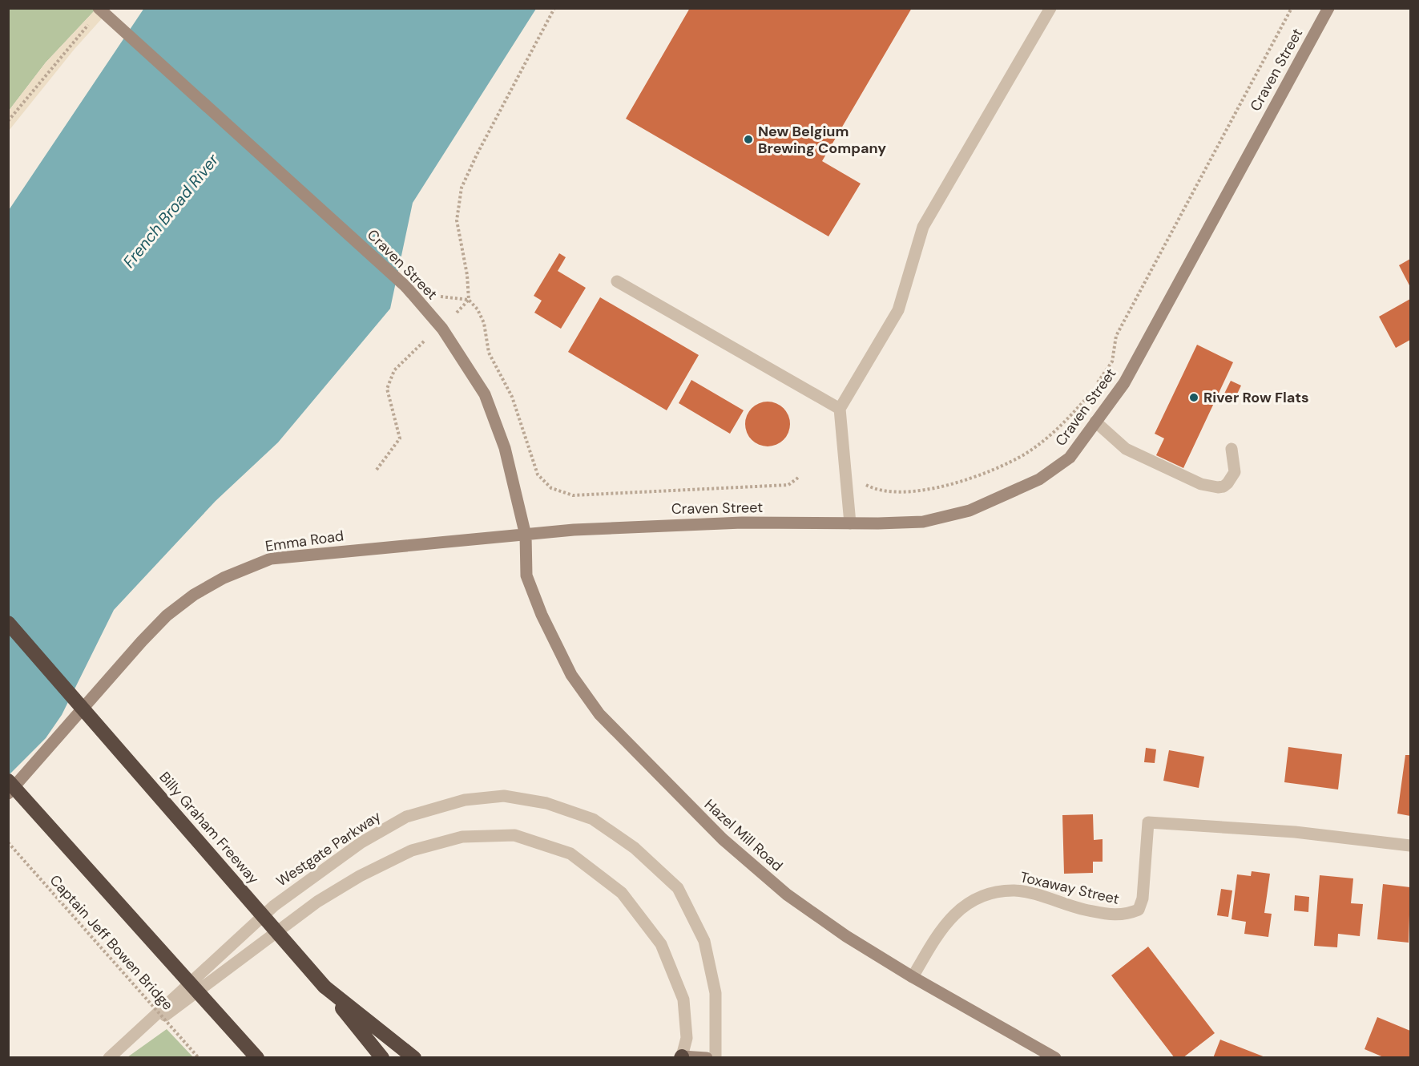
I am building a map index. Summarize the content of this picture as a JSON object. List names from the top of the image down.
{
  "streets": {
    "highway": ["Billy Graham Freeway"],
    "street": [
      "Craven Street",
      "Emma Road",
      "Hazel Mill Road",
      "Westgate Parkway",
      "Toxaway Street"
    ],
    "path": ["Captain Jeff Bowen Bridge"]
  },
  "crossings": [
    ["Craven Street", "Emma Road"],
    ["Craven Street", "Hazel Mill Road"],
    ["Emma Road", "Hazel Mill Road"],
    ["Hazel Mill Road", "Toxaway Street"]
  ],
  "water": ["French Broad River"],
  "places": ["New Belgium Brewing Company", "River Row Flats"]
}
